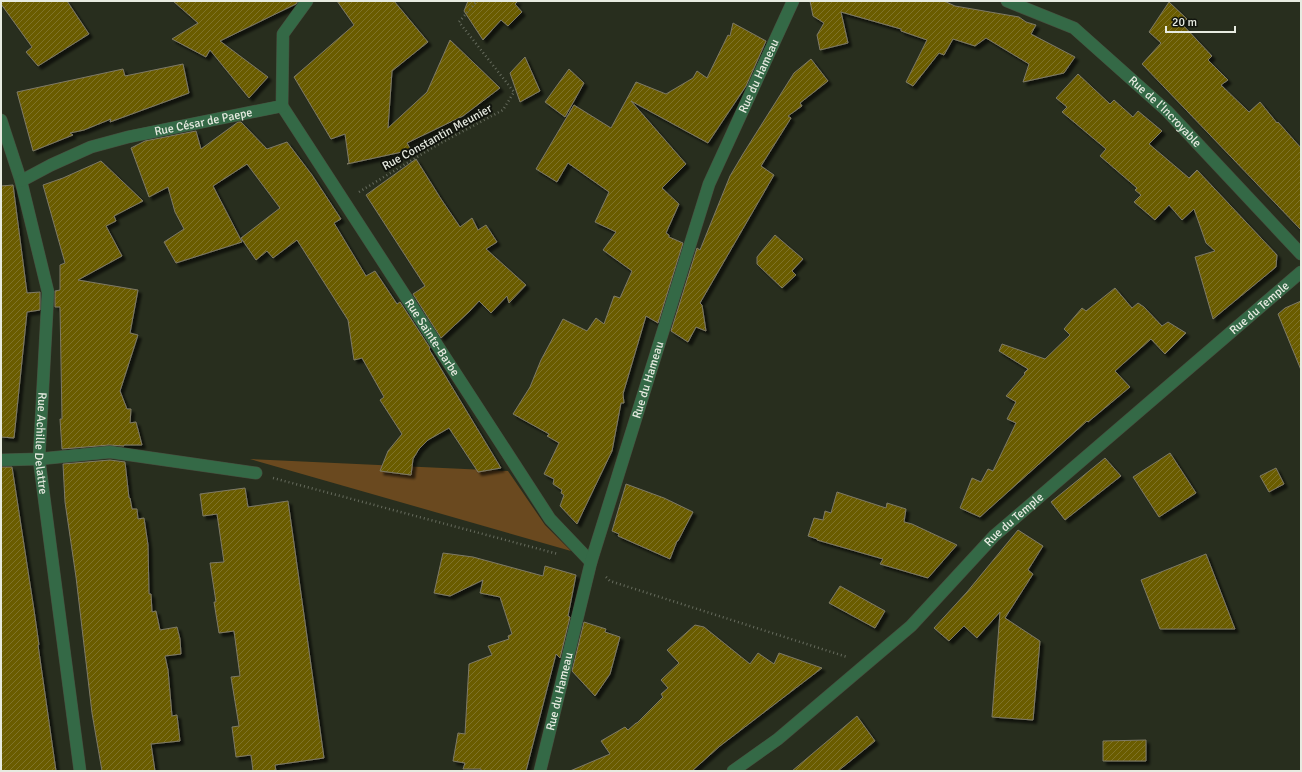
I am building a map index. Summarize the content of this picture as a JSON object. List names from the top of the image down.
{
  "streets": {
    "street": [
      "Rue du Hameau",
      "Rue de l'Incroyable",
      "Rue César de Paepe",
      "Rue du Temple",
      "Rue Sainte-Barbe",
      "Rue Achille Delattre"
    ],
    "path": ["Rue Constantin Meunier"]
  },
  "crossings": [
    ["Rue du Hameau", "Rue Sainte-Barbe"],
    ["Rue César de Paepe", "Rue Sainte-Barbe"],
    ["Rue César de Paepe", "Rue Achille Delattre"],
    ["Rue Constantin Meunier", "Rue Sainte-Barbe"]
  ],
  "scale_bar": "20 m"
}
